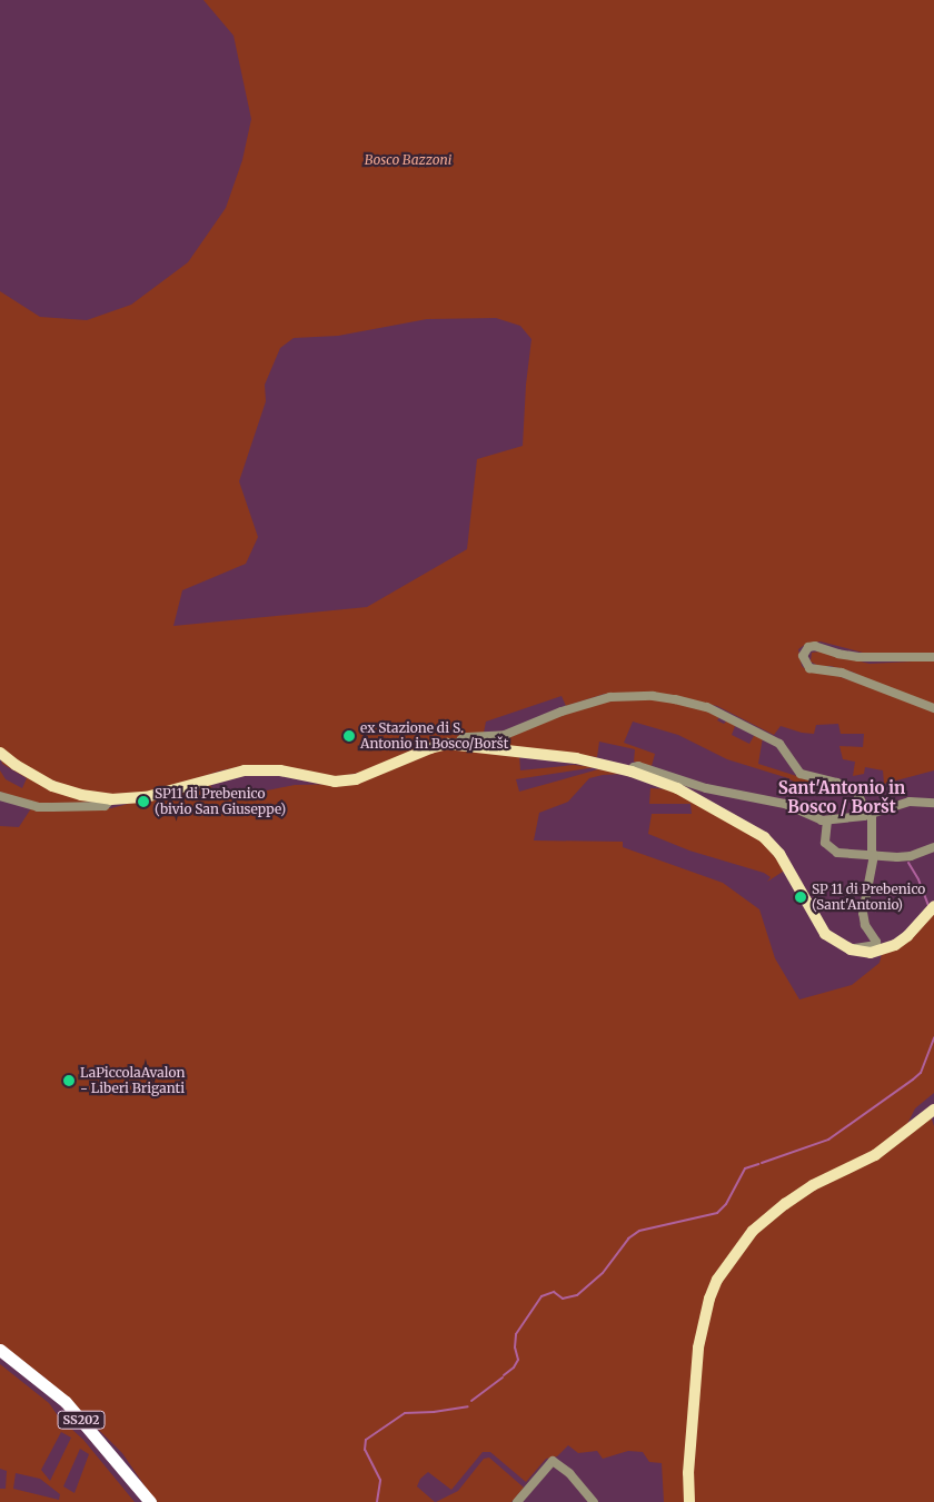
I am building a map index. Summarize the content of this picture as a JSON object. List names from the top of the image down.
{
  "streets": {
    "highway": ["SS202"]
  },
  "districts": ["Sant'Antonio in Bosco / Boršt"],
  "parks": ["Bosco Bazzoni"],
  "places": [
    "ex Stazione di S. Antonio in Bosco/Boršt",
    "SP11 di Prebenico (bivio San Giuseppe)",
    "SP 11 di Prebenico (Sant'Antonio)",
    "LaPiccolaAvalon - Liberi Briganti"
  ]
}
